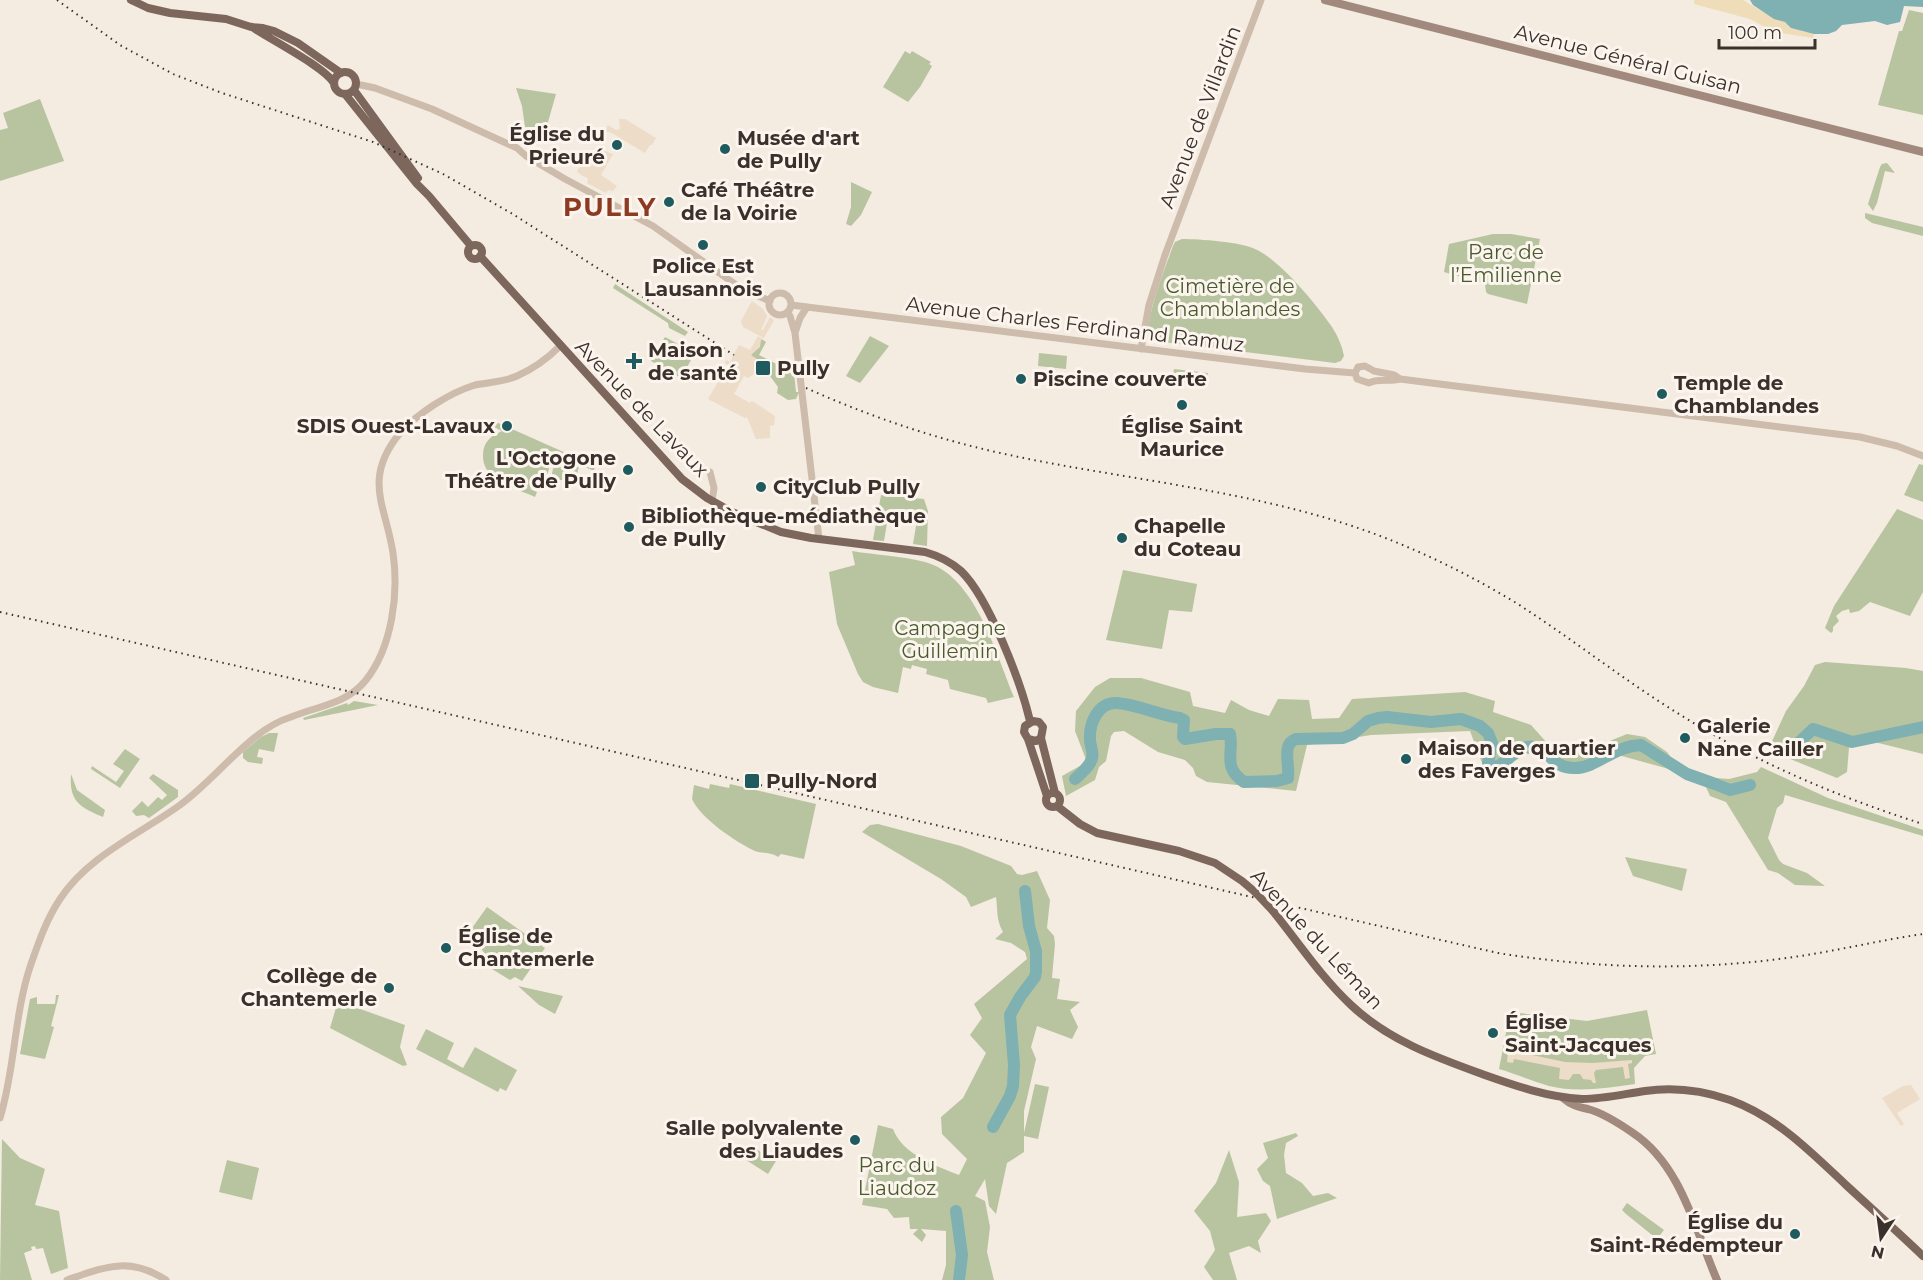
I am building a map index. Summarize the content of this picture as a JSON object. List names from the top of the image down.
{
  "streets": {
    "main road": ["Avenue Général Guisan", "Avenue de Lavaux", "Avenue du Léman"],
    "street": ["Avenue de Villardin", "Avenue Charles Ferdinand Ramuz"]
  },
  "crossings": [
    ["Avenue de Villardin", "Avenue Charles Ferdinand Ramuz"]
  ],
  "districts": ["PULLY"],
  "parks": [
    "Parc de l’Emilienne",
    "Cimetière de Chamblandes",
    "Campagne Guillemin",
    "Parc du Liaudoz"
  ],
  "places": {
    "other": [
      "Église du Prieuré",
      "Musée d'art de Pully",
      "Café Théâtre de la Voirie",
      "Police Est Lausannois",
      "Piscine couverte",
      "Temple de Chamblandes",
      "Église Saint Maurice",
      "SDIS Ouest-Lavaux",
      "L'Octogone Théâtre de Pully",
      "CityClub Pully",
      "Bibliothèque-médiathèque de Pully",
      "Chapelle du Coteau",
      "Galerie Nane Cailler",
      "Maison de quartier des Faverges",
      "Église de Chantemerle",
      "Collège de Chantemerle",
      "Église Saint-Jacques",
      "Salle polyvalente des Liaudes",
      "Église du Saint-Rédempteur"
    ],
    "health": ["Maison de santé"],
    "transit": ["Pully", "Pully-Nord"]
  },
  "scale_bar": "100 m",
  "north": "bottom"
}
